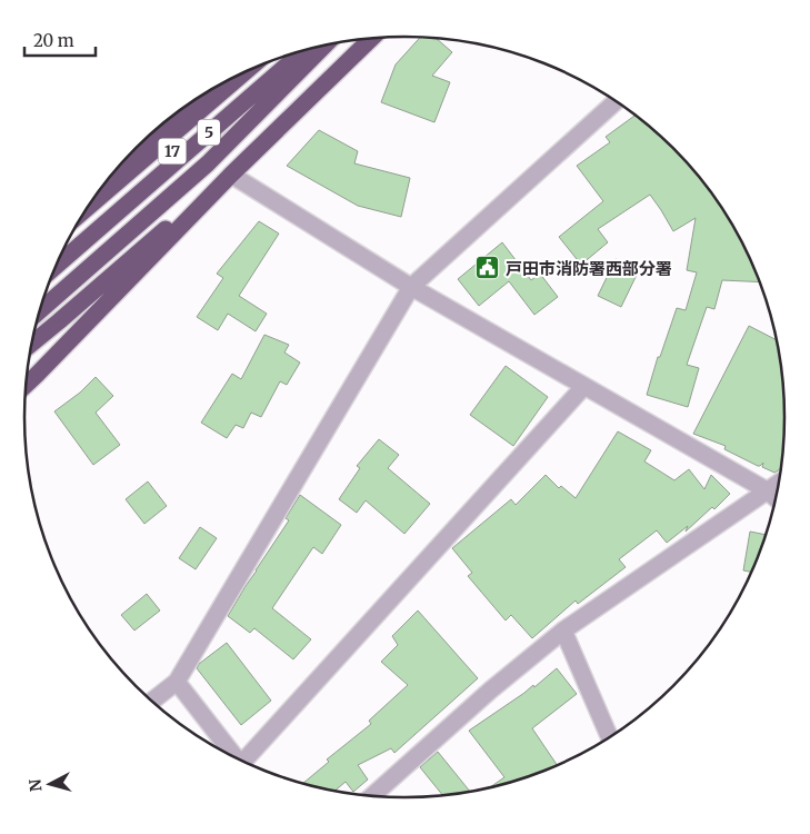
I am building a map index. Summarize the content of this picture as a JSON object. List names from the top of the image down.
{
  "streets": {
    "highway": ["5", "17"]
  },
  "places": {
    "public building": ["戸田市消防署西部分署"]
  },
  "scale_bar": "20 m",
  "north": "left"
}
